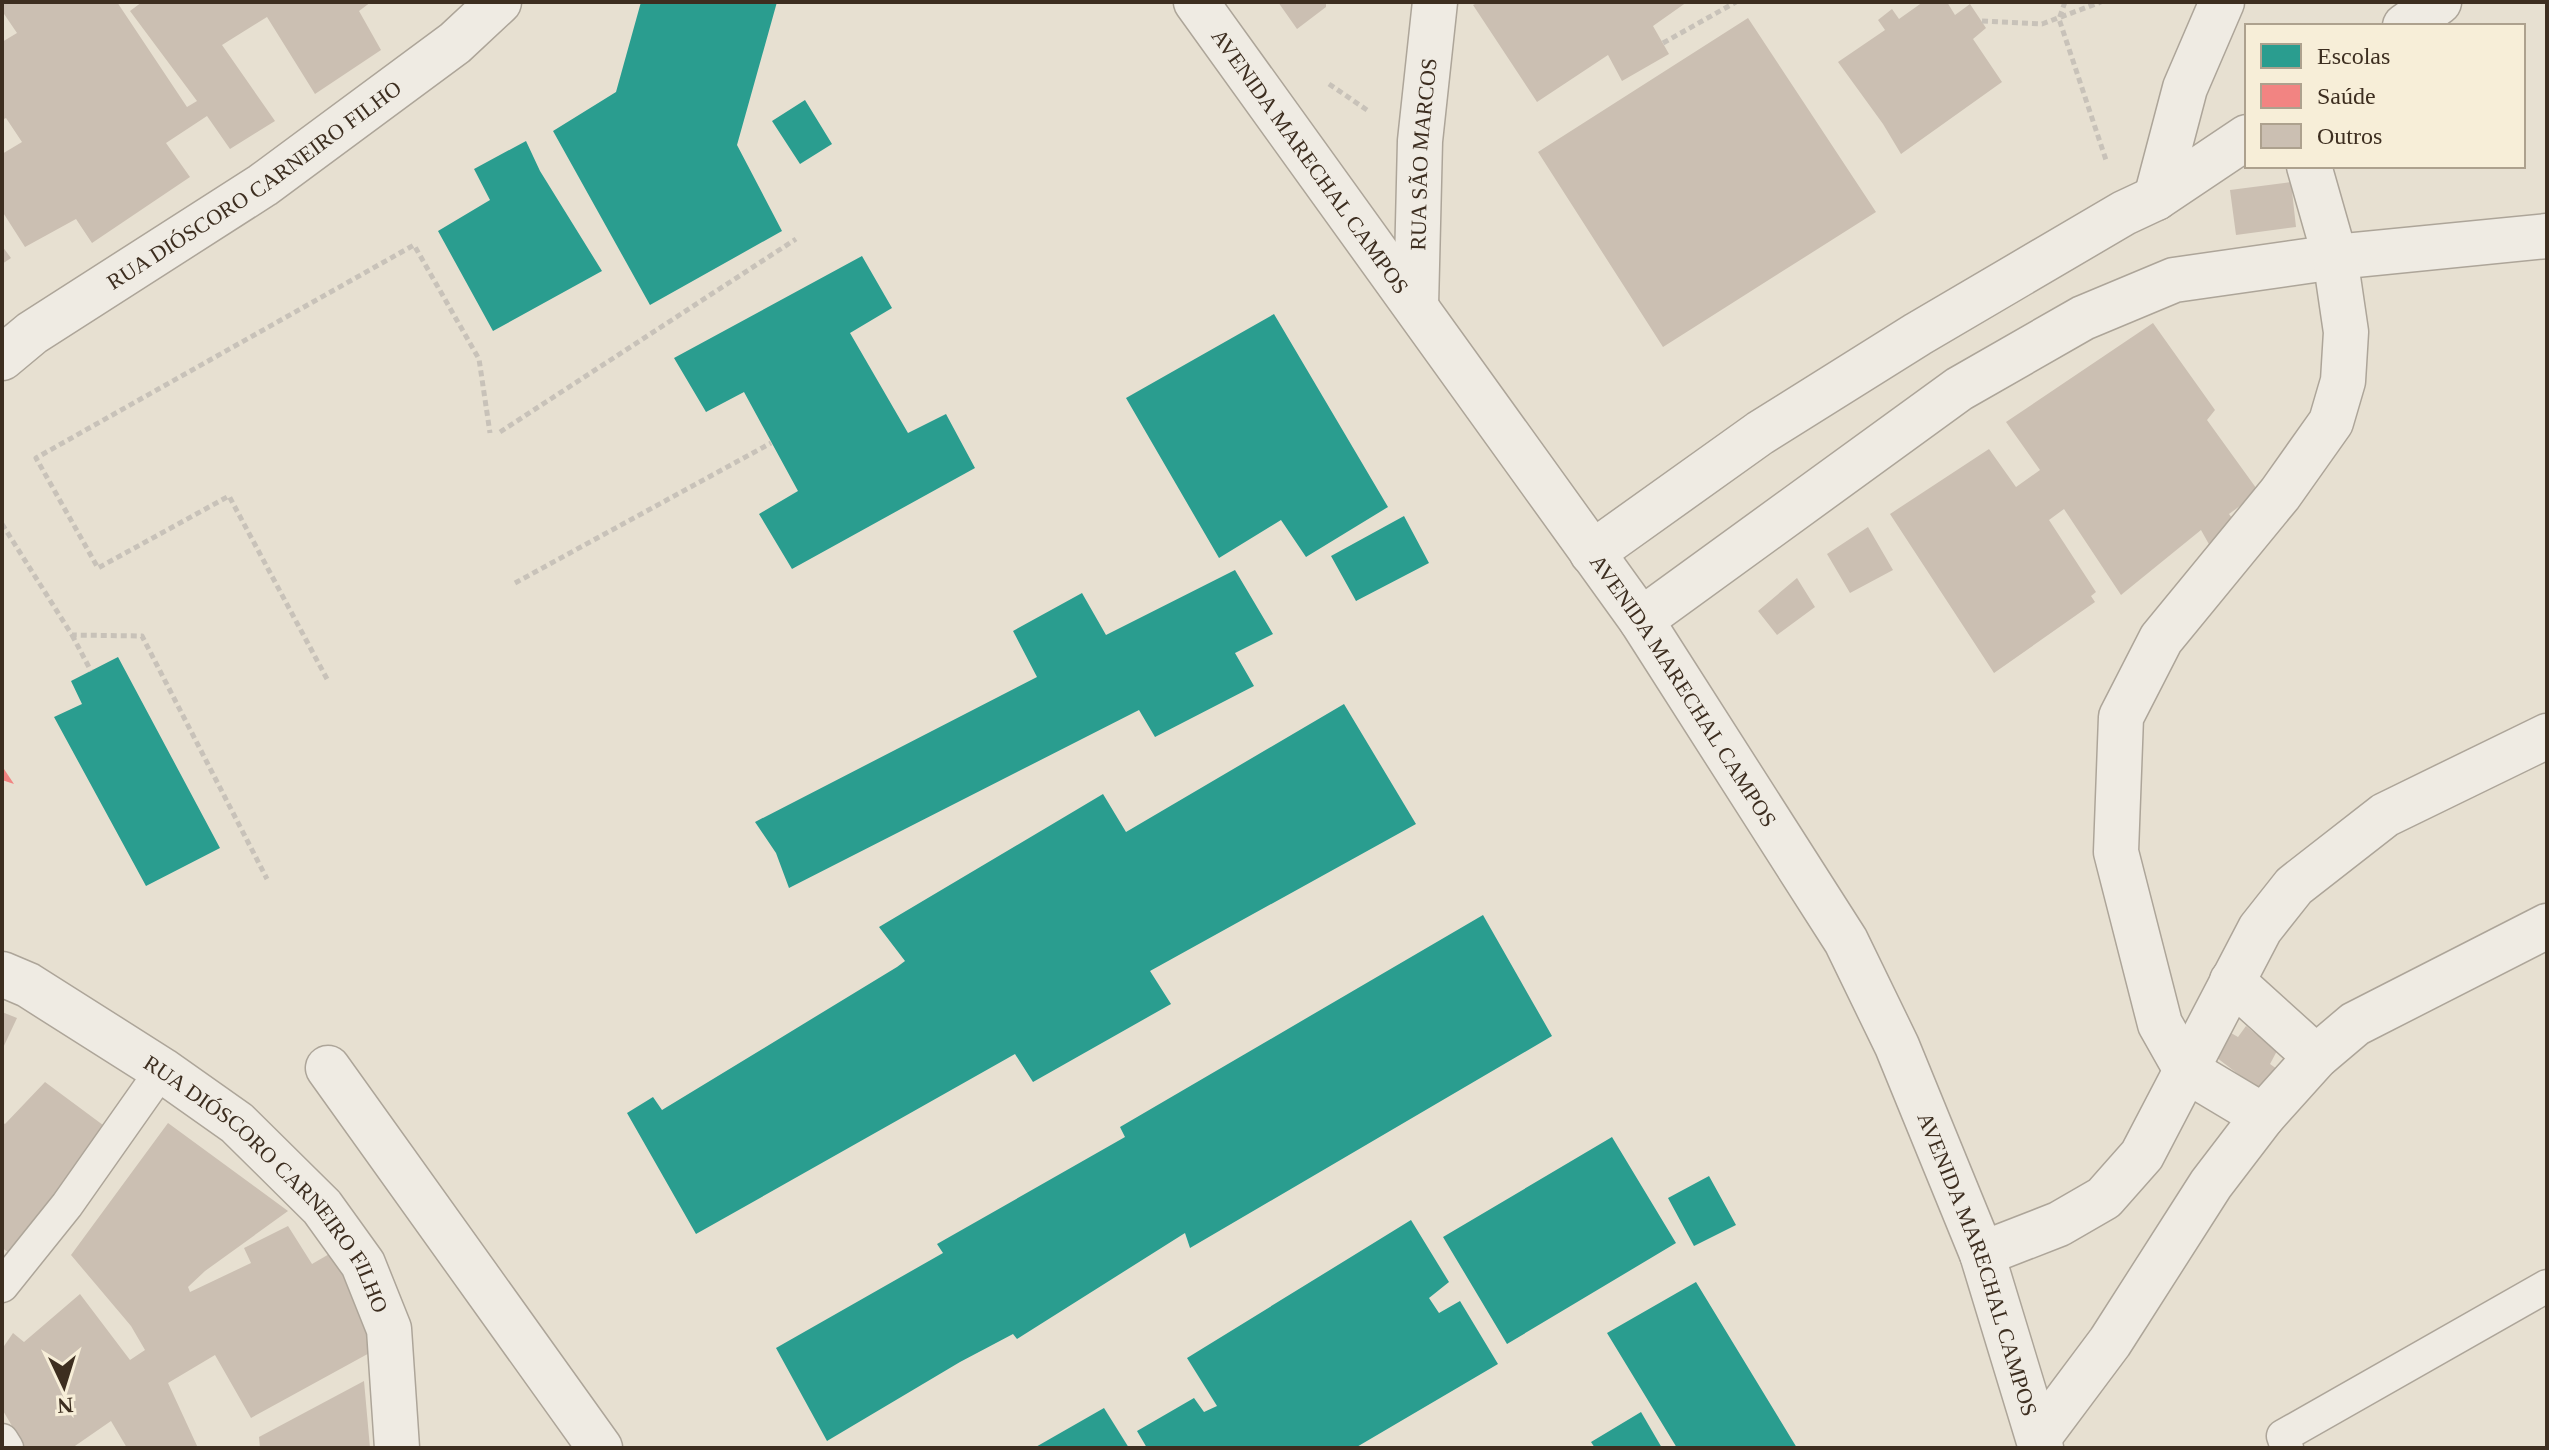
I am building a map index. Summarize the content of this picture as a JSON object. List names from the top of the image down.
{
  "streets": {
    "street": ["RUA SÃO MARCOS", "AVENIDA MARECHAL CAMPOS", "RUA DIÓSCORO CARNEIRO FILHO"]
  },
  "crossings": [
    ["RUA SÃO MARCOS", "AVENIDA MARECHAL CAMPOS"]
  ],
  "legend": ["Escolas", "Saúde", "Outros"],
  "north": "bottom"
}
